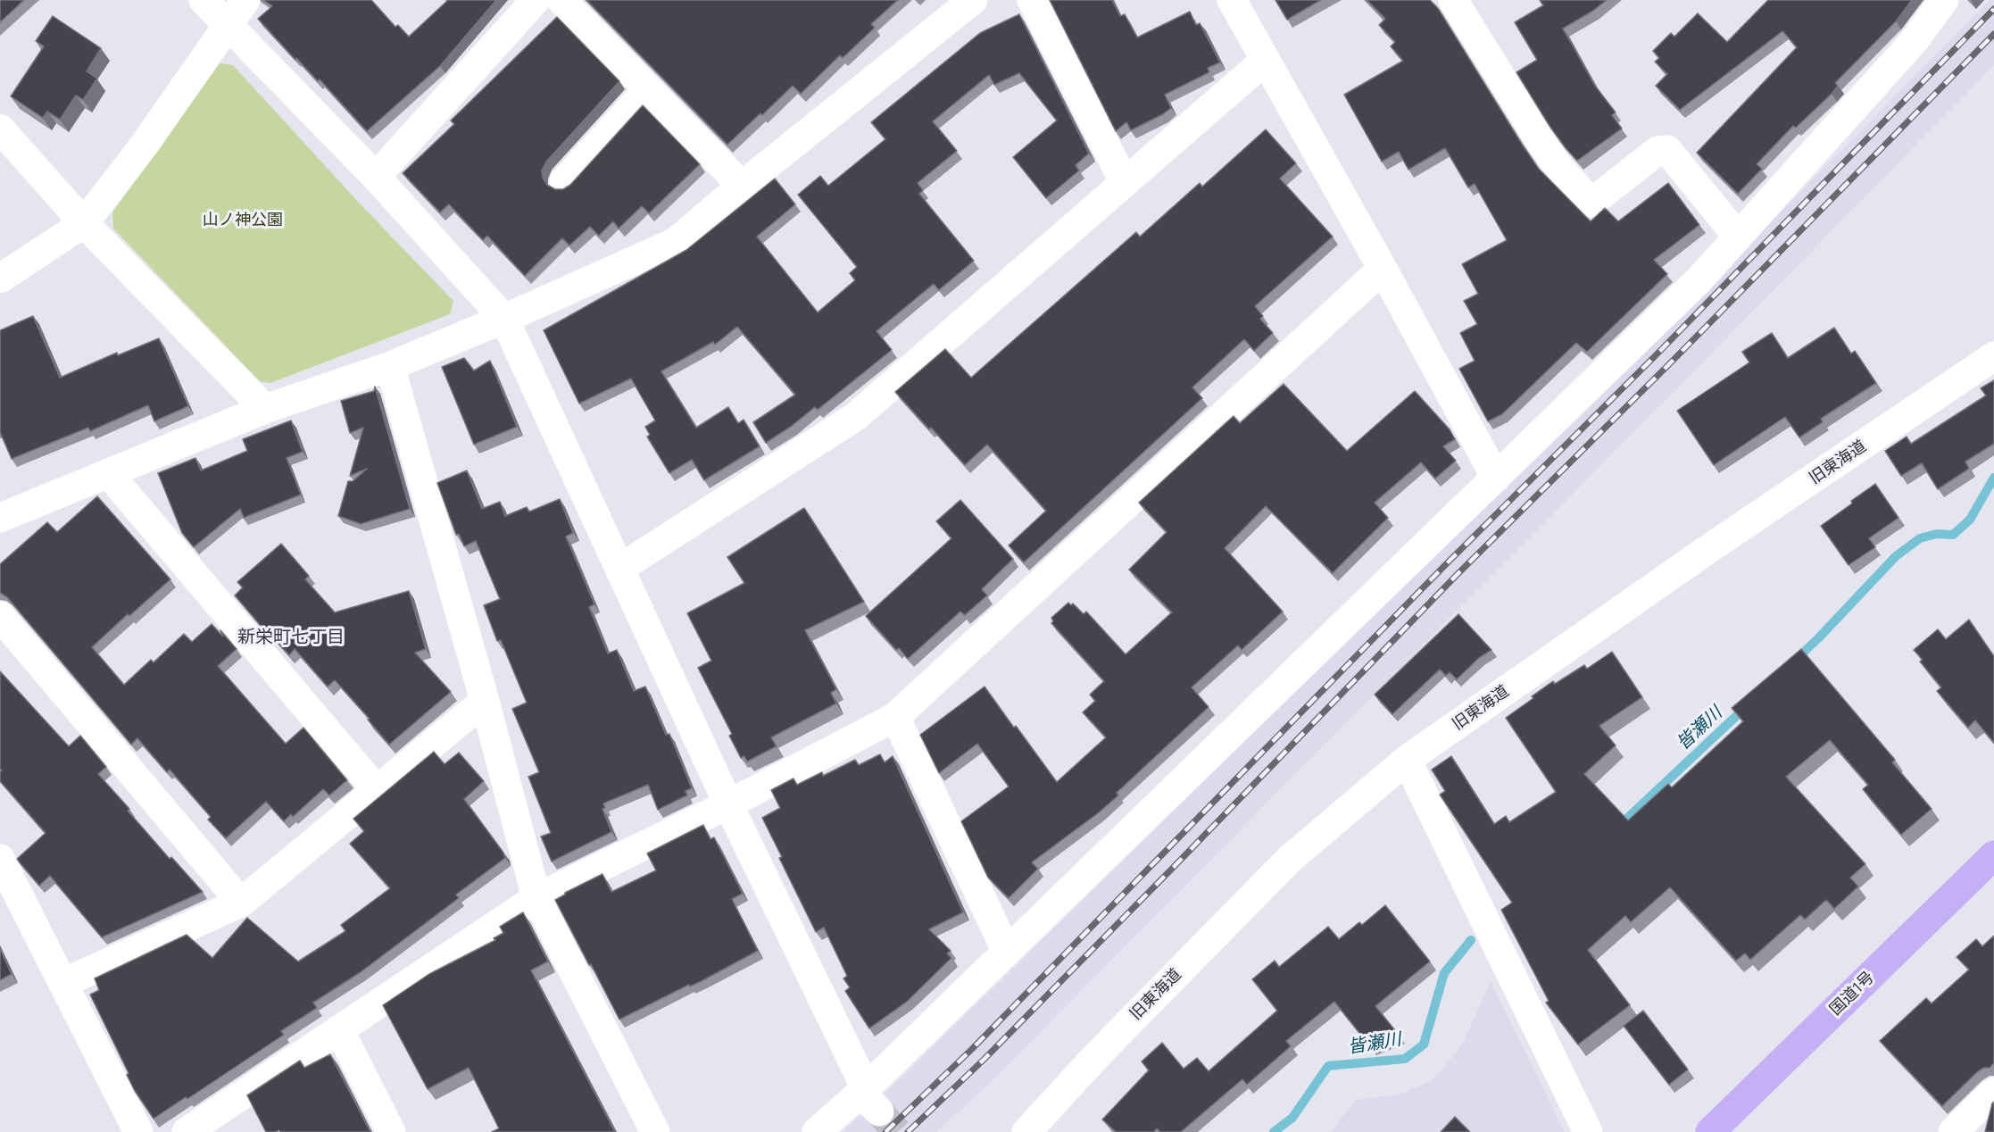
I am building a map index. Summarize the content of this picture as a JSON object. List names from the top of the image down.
{
  "streets": {
    "highway": ["国道1号"],
    "street": ["旧東海道"]
  },
  "districts": ["新栄町七丁目"],
  "water": ["皆瀬川"],
  "parks": ["山ノ神公園"]
}
